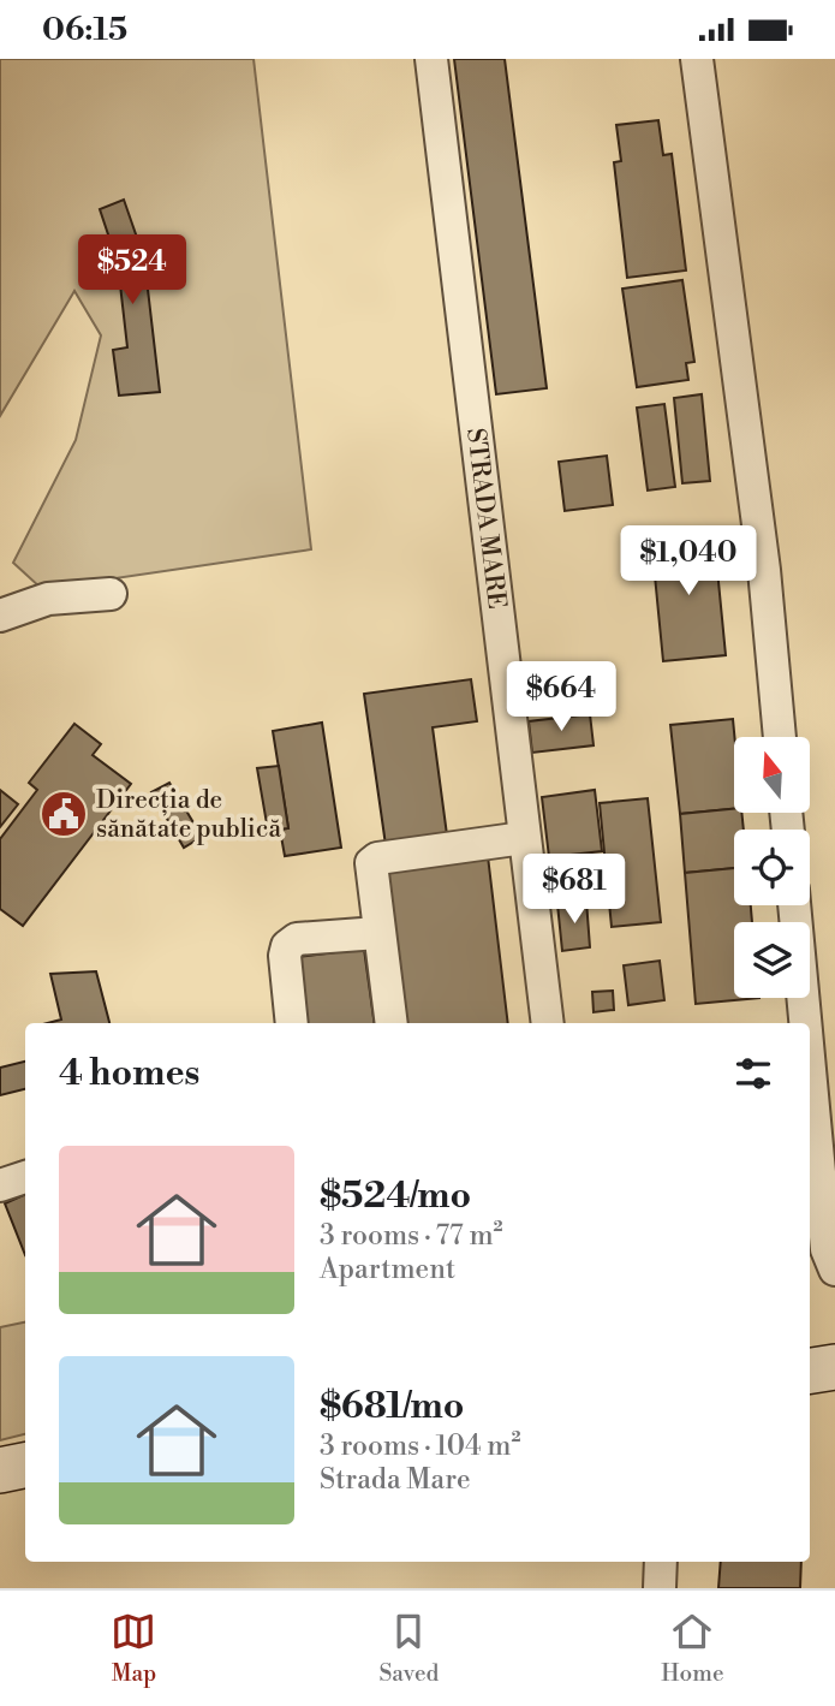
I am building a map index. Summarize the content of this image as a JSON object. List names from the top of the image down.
{
  "streets": {
    "street": ["STRADA MARE"]
  },
  "places": {
    "public building": ["Direcția de sănătate publică"]
  },
  "north": "top",
  "page": {
    "status": "06:15",
    "price": [
      "$524",
      "$1,040",
      "$664",
      "$681"
    ],
    "heading": "4 homes",
    "list": [
      {
        "name": "$524/mo",
        "note": "3 rooms · 77 m² · Apartment"
      },
      {
        "name": "$681/mo",
        "note": "3 rooms · 104 m² · Strada Mare"
      }
    ],
    "tabs": ["Map", "Saved", "Home"]
  }
}
